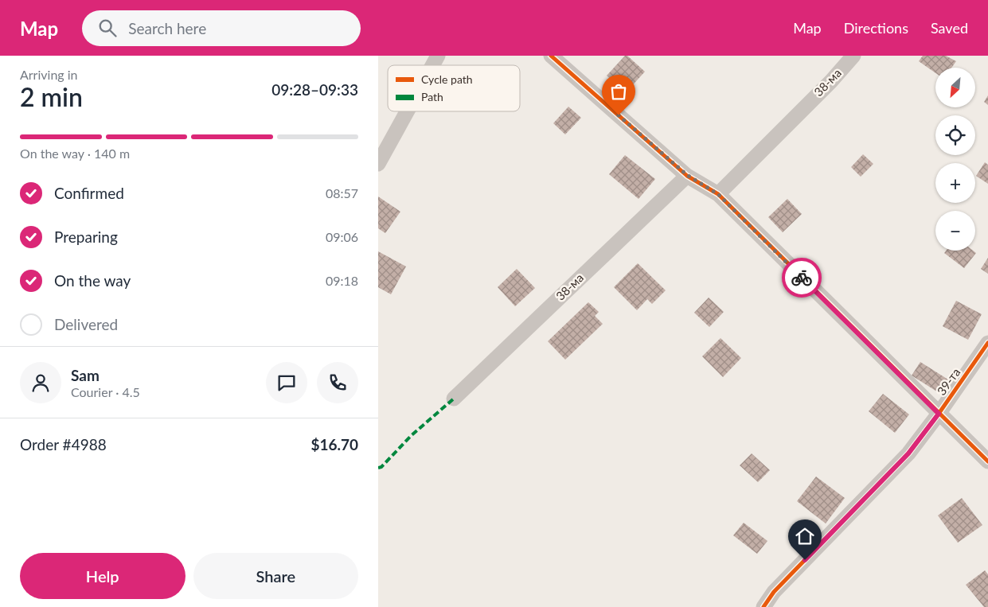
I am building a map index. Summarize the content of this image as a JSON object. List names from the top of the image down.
{
  "streets": {
    "street": ["38-ма", "39-та"]
  },
  "legend": ["Cycle path", "Path"],
  "north": "bottom left",
  "page": {
    "header": "Map",
    "search": "Search here",
    "nav": ["Map", "Directions", "Saved"],
    "heading": ["2 min", "Arriving in", "09:28–09:33"],
    "panel": [
      "Sam",
      "Courier · 4.5",
      "Order #4988",
      "$16.70"
    ],
    "map_buttons": ["+", "−"],
    "bar": "On the way · 140 m",
    "list": [
      ["Confirmed", "08:57"],
      ["Preparing", "09:06"],
      ["On the way", "09:18"],
      "Delivered"
    ],
    "buttons": ["Help", "Share"]
  }
}
